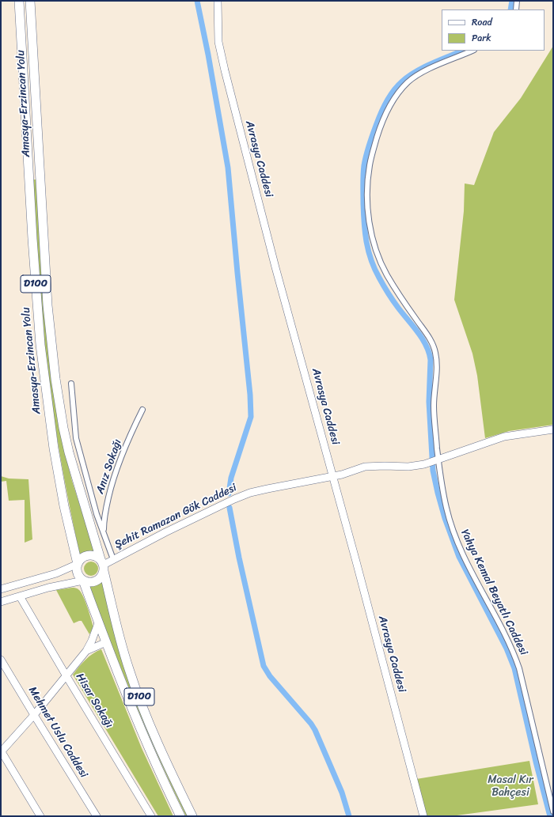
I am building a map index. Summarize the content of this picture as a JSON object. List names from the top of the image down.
{
  "streets": {
    "highway": ["Amasya-Erzincan Yolu", "D100"],
    "street": [
      "Avrasya Caddesi",
      "Anız Sokağı",
      "Şehit Ramazan Gök Caddesi",
      "Yahya Kemal Beyatlı Caddesi",
      "Hisar Sokağı",
      "Mehmet Uslu Caddesi"
    ]
  },
  "crossings": [
    ["Amasya-Erzincan Yolu", "D100"],
    ["Amasya-Erzincan Yolu", "Şehit Ramazan Gök Caddesi"],
    ["Avrasya Caddesi", "Şehit Ramazan Gök Caddesi"],
    ["D100", "Şehit Ramazan Gök Caddesi"],
    ["Şehit Ramazan Gök Caddesi", "Yahya Kemal Beyatlı Caddesi"]
  ],
  "parks": ["Masal Kır Bahçesi"],
  "legend": ["Road", "Park"]
}
